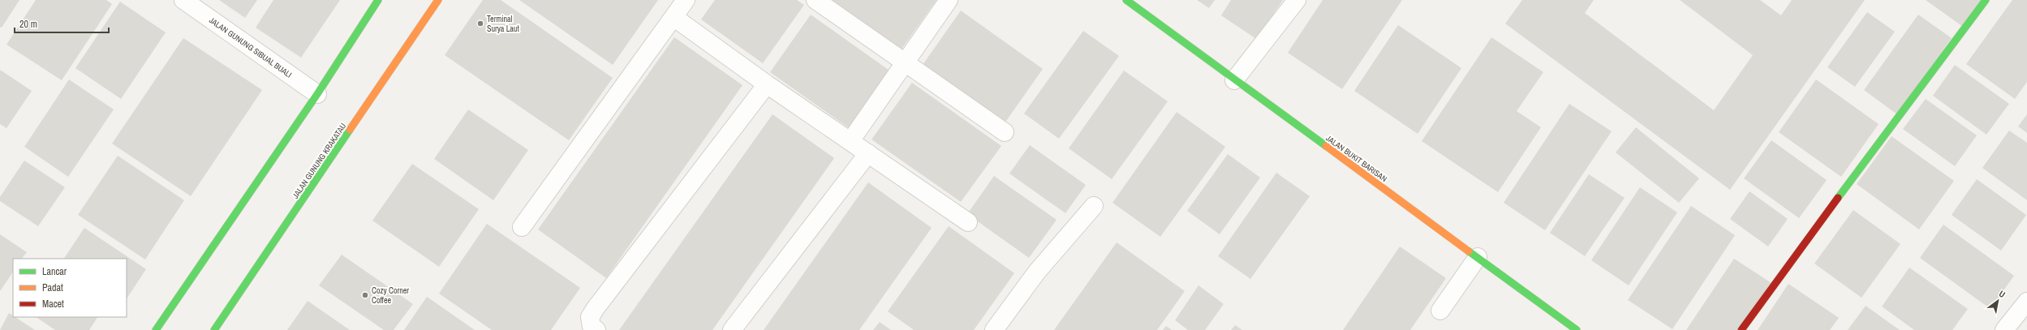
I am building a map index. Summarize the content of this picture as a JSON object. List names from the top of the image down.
{
  "streets": {
    "street": ["JALAN GUNUNG SIBUAL BUALI", "JALAN BUKIT BARISAN", "JALAN GUNUNG KRAKATAU"]
  },
  "places": ["Terminal Surya Laut", "Cozy Corner Coffee"],
  "legend": ["Lancar", "Padat", "Macet"],
  "scale_bar": "20 m",
  "north": "top right"
}
